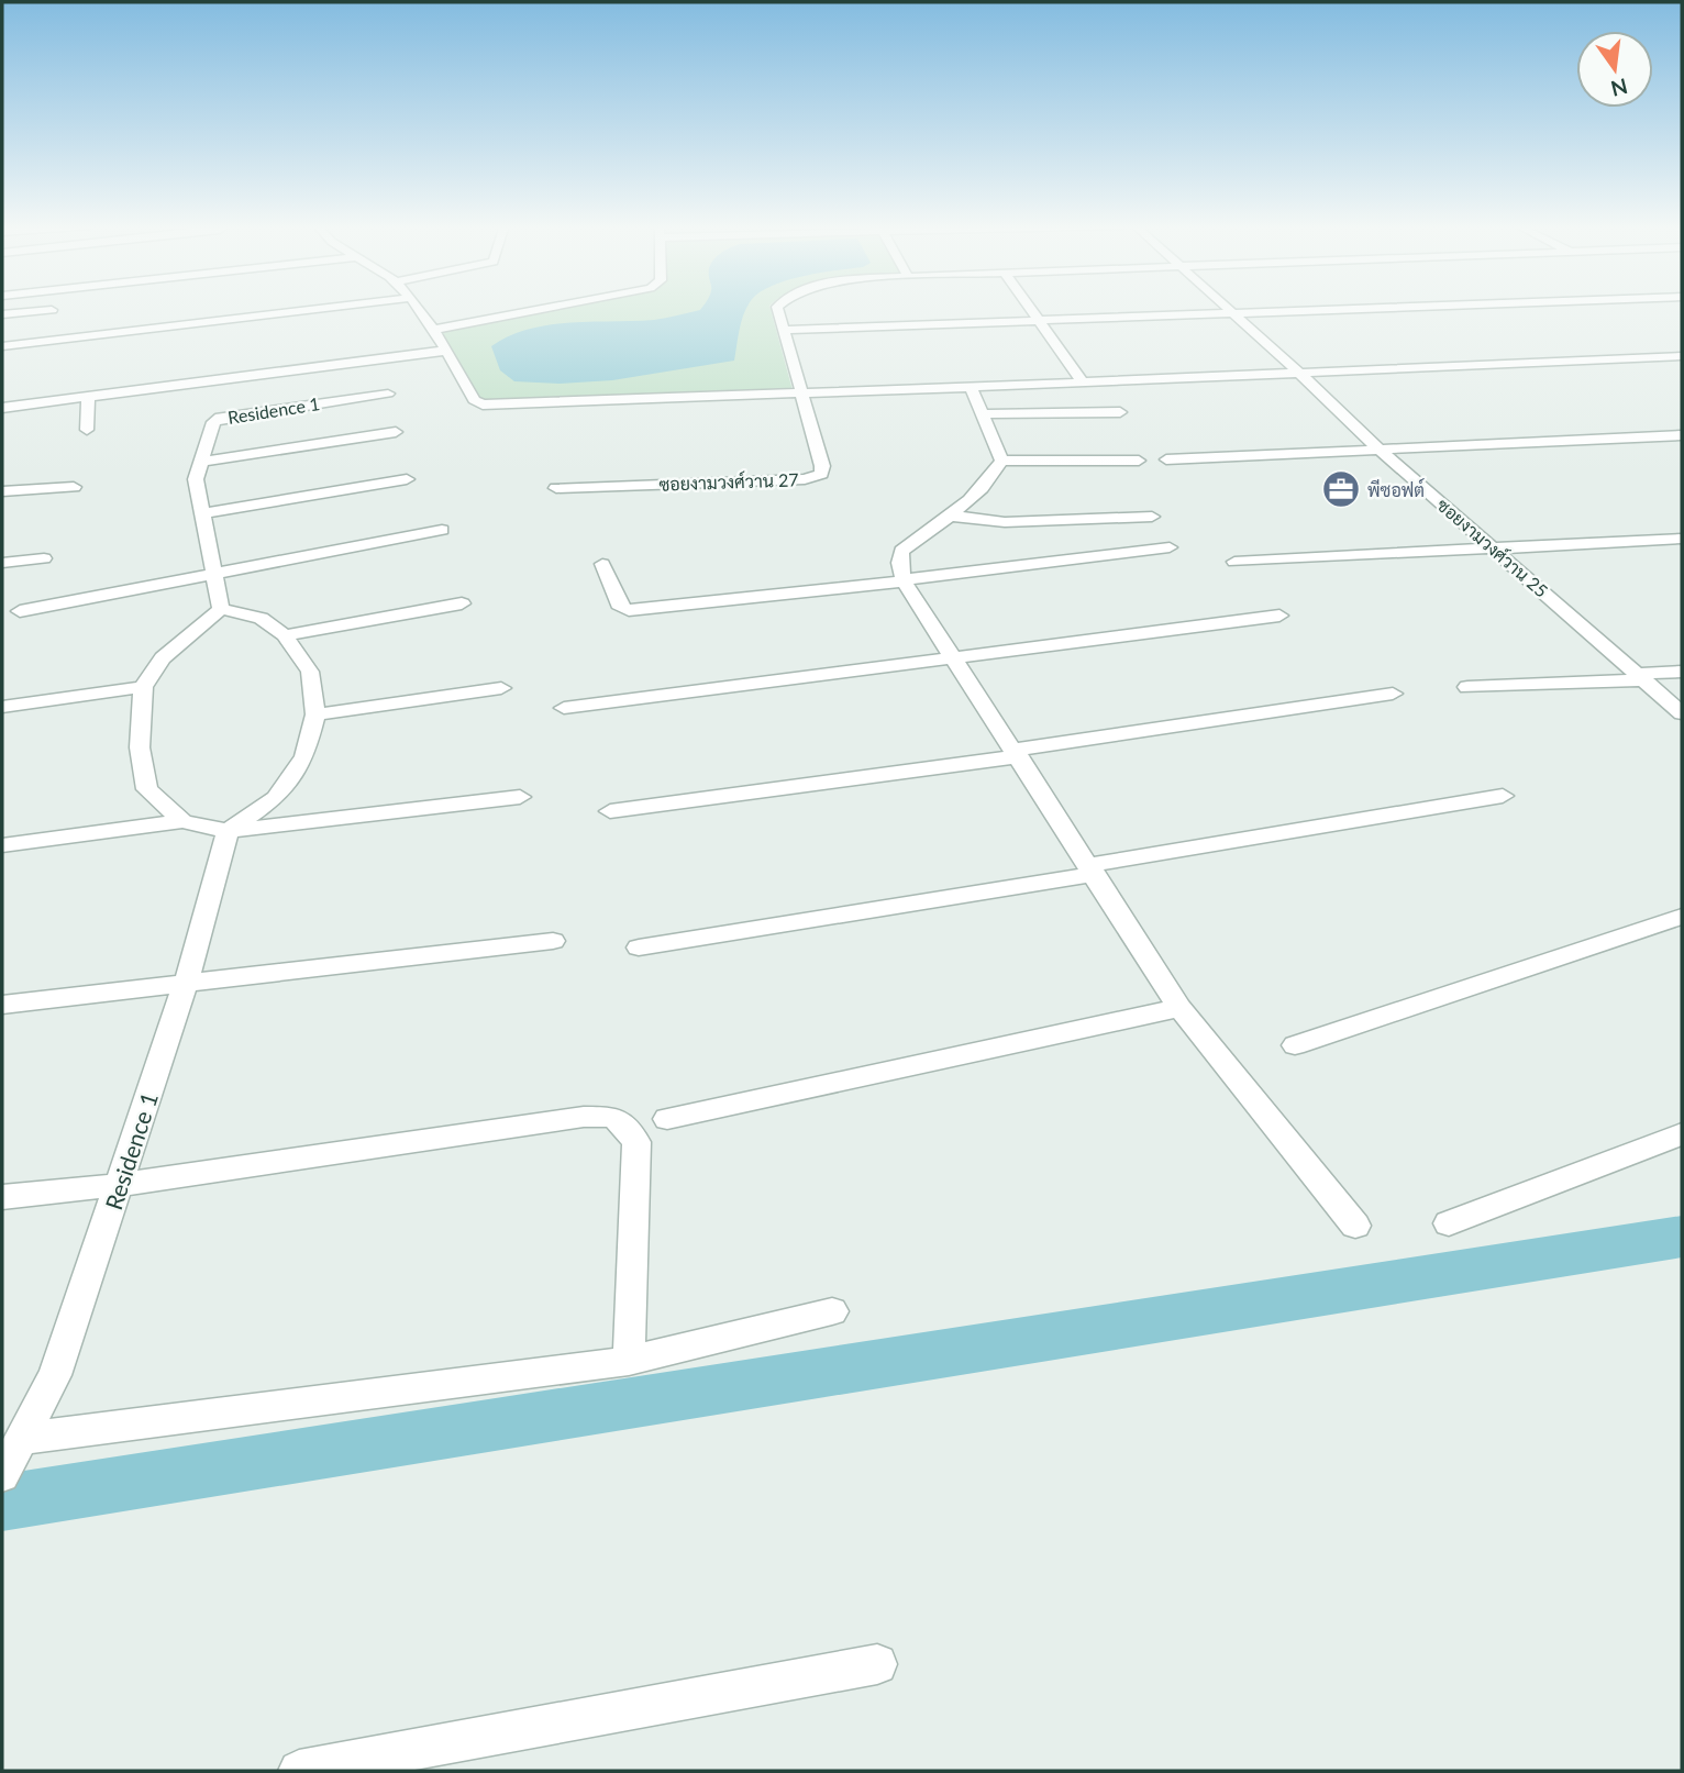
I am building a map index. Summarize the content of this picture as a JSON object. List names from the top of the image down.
{
  "streets": {
    "street": ["Residence 1", "ซอยงามวงศ์วาน 27", "ซอยงามวงศ์วาน 25"]
  },
  "places": {
    "office": ["พีซอฟต์"]
  },
  "north": "bottom"
}
